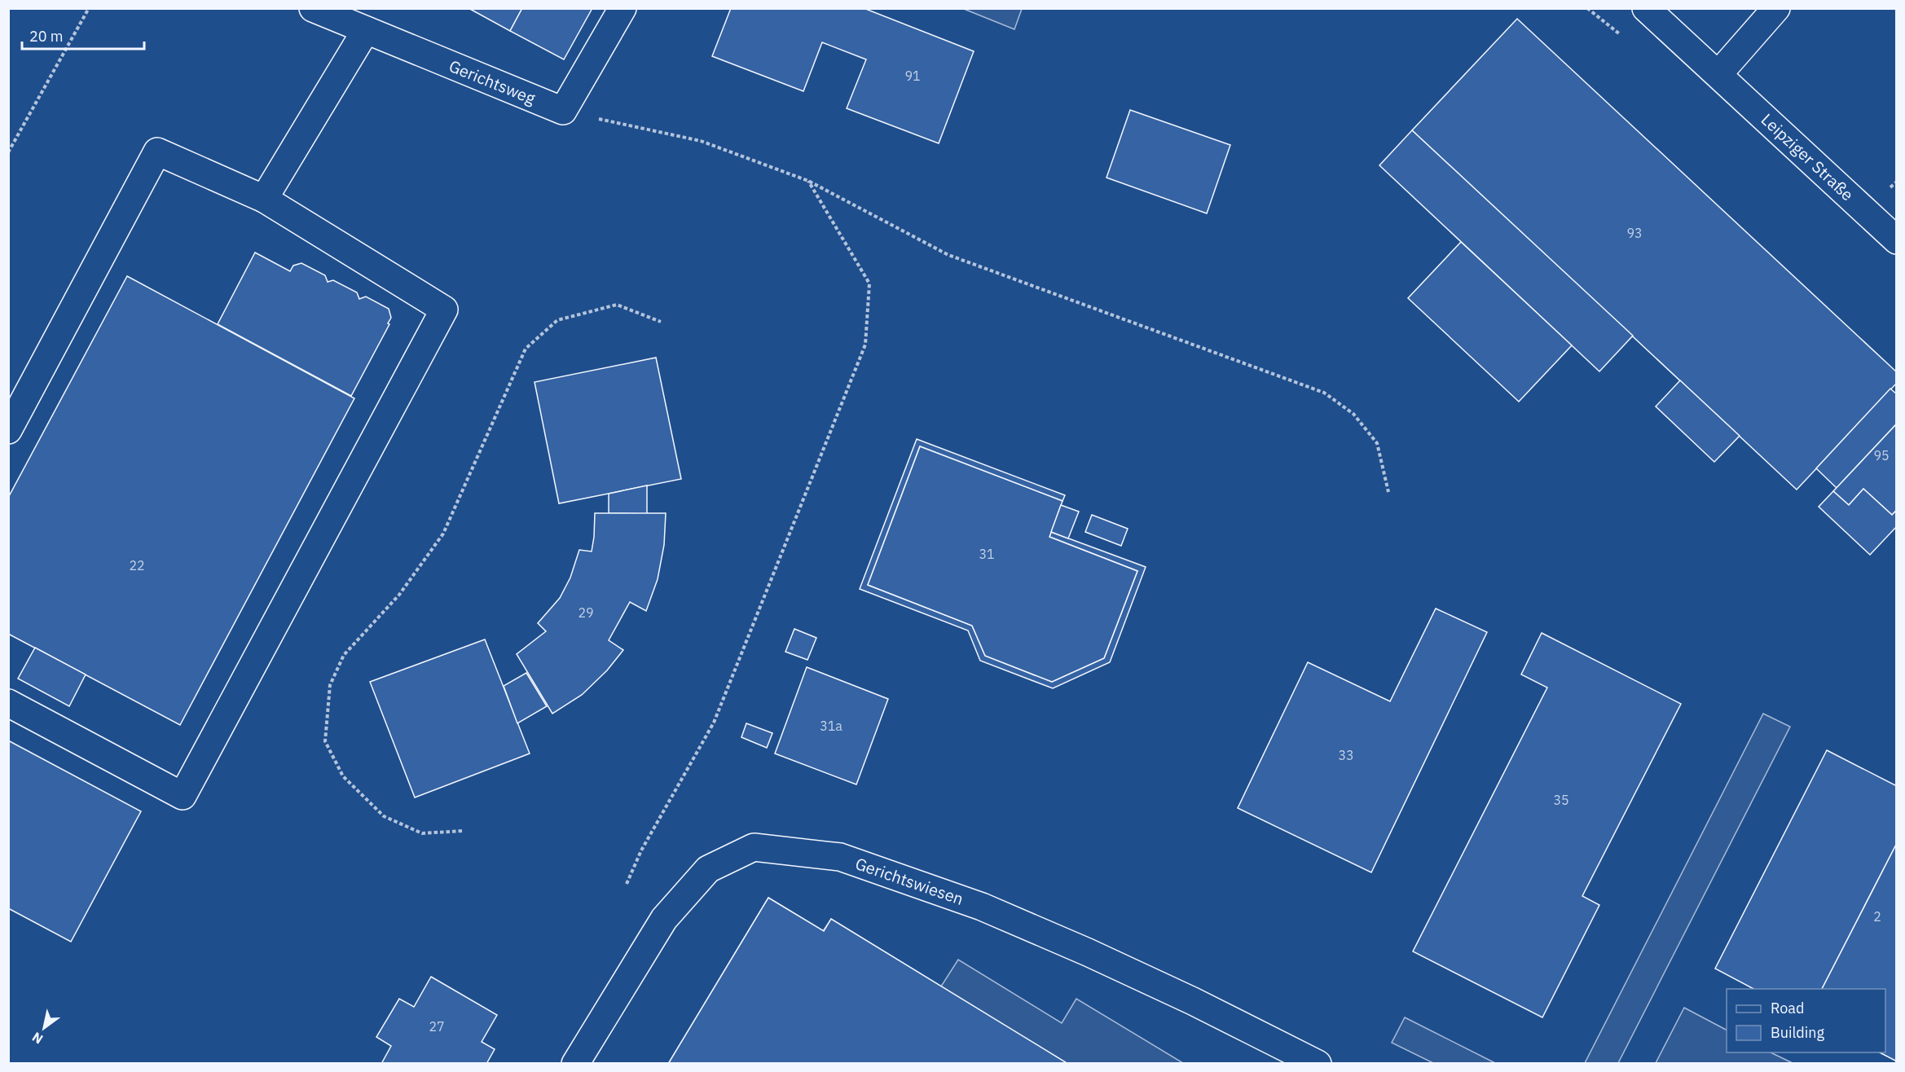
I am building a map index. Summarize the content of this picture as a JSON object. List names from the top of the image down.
{
  "streets": {
    "street": ["Gerichtsweg", "Leipziger Straße", "Gerichtswiesen"]
  },
  "house_numbers": [
    "91",
    "93",
    "95",
    "31",
    "22",
    "29",
    "31a",
    "33",
    "35",
    "2",
    "27"
  ],
  "legend": ["Road", "Building"],
  "scale_bar": "20 m",
  "north": "bottom left"
}
